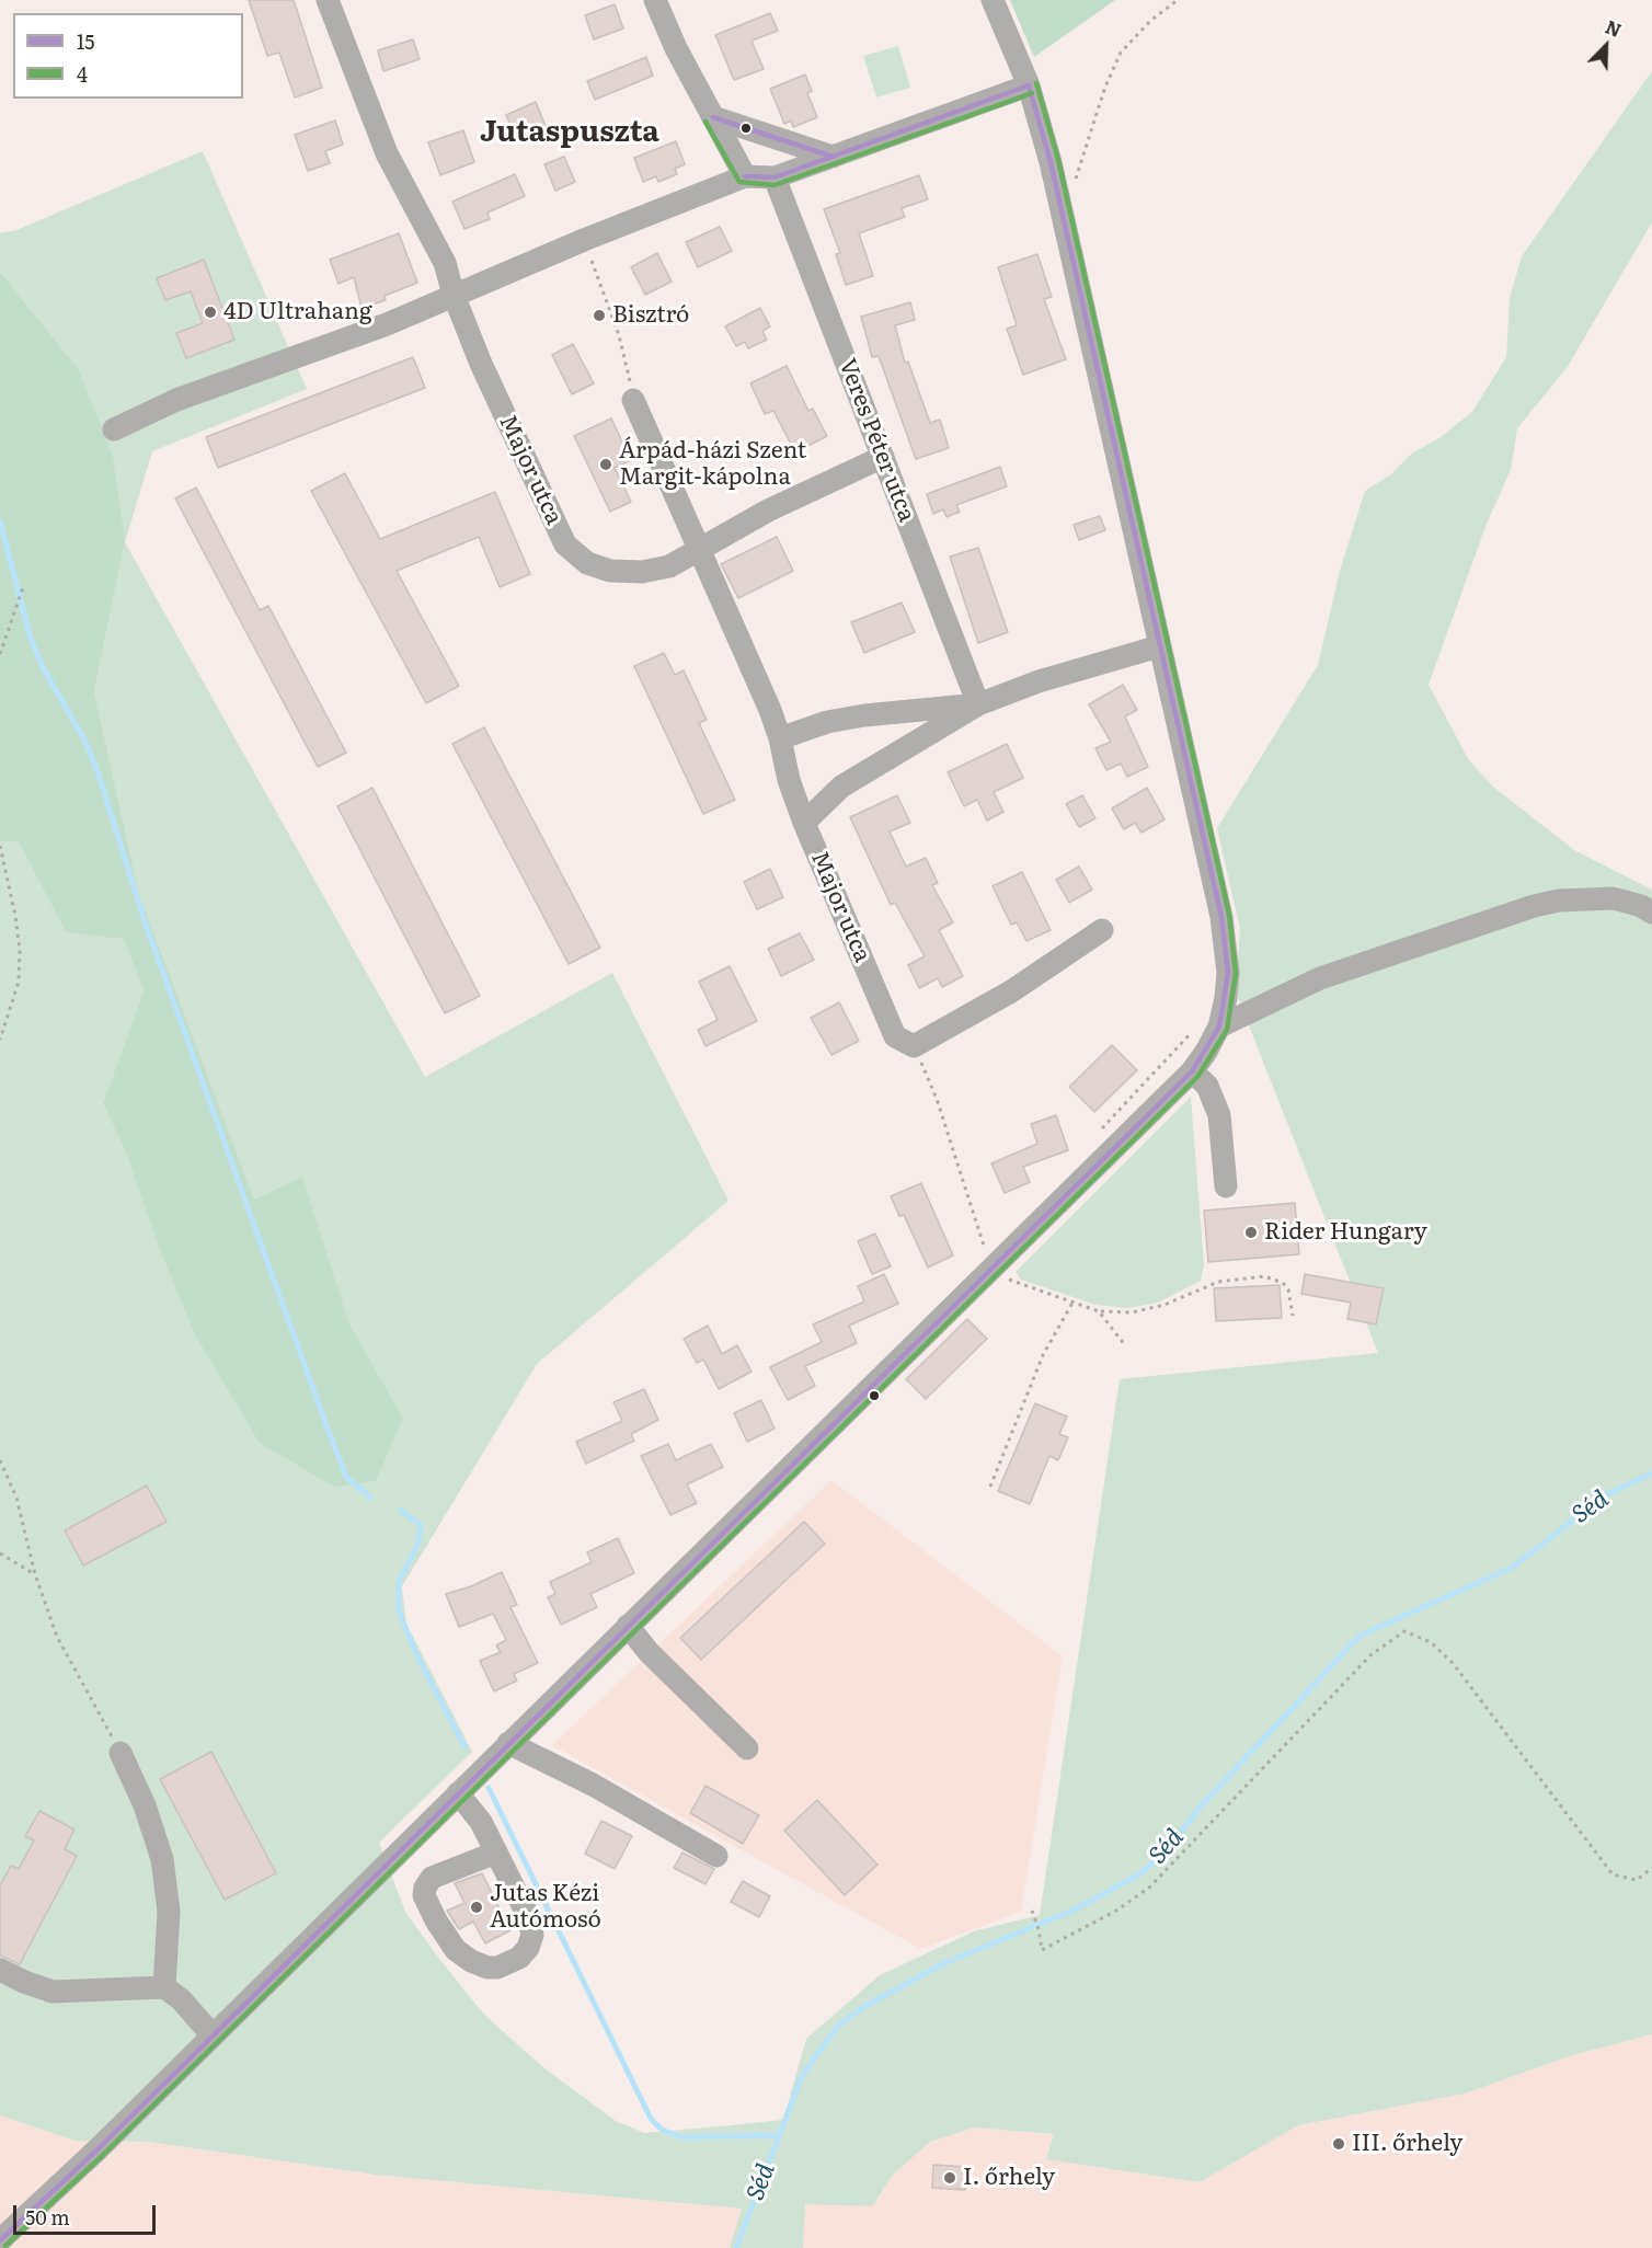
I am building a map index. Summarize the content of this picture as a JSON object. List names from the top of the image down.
{
  "streets": {
    "street": ["Veres Péter utca", "Major utca"]
  },
  "districts": ["Jutaspuszta"],
  "water": ["Séd"],
  "places": [
    "4D Ultrahang",
    "Bisztró",
    "Árpád-házi Szent Margit-kápolna",
    "Rider Hungary",
    "Jutas Kézi Autómosó",
    "III. őrhely",
    "I. őrhely"
  ],
  "lines": ["transit line 4", "transit line 15"],
  "legend": ["15", "4"],
  "scale_bar": "50 m",
  "north": "top right"
}
